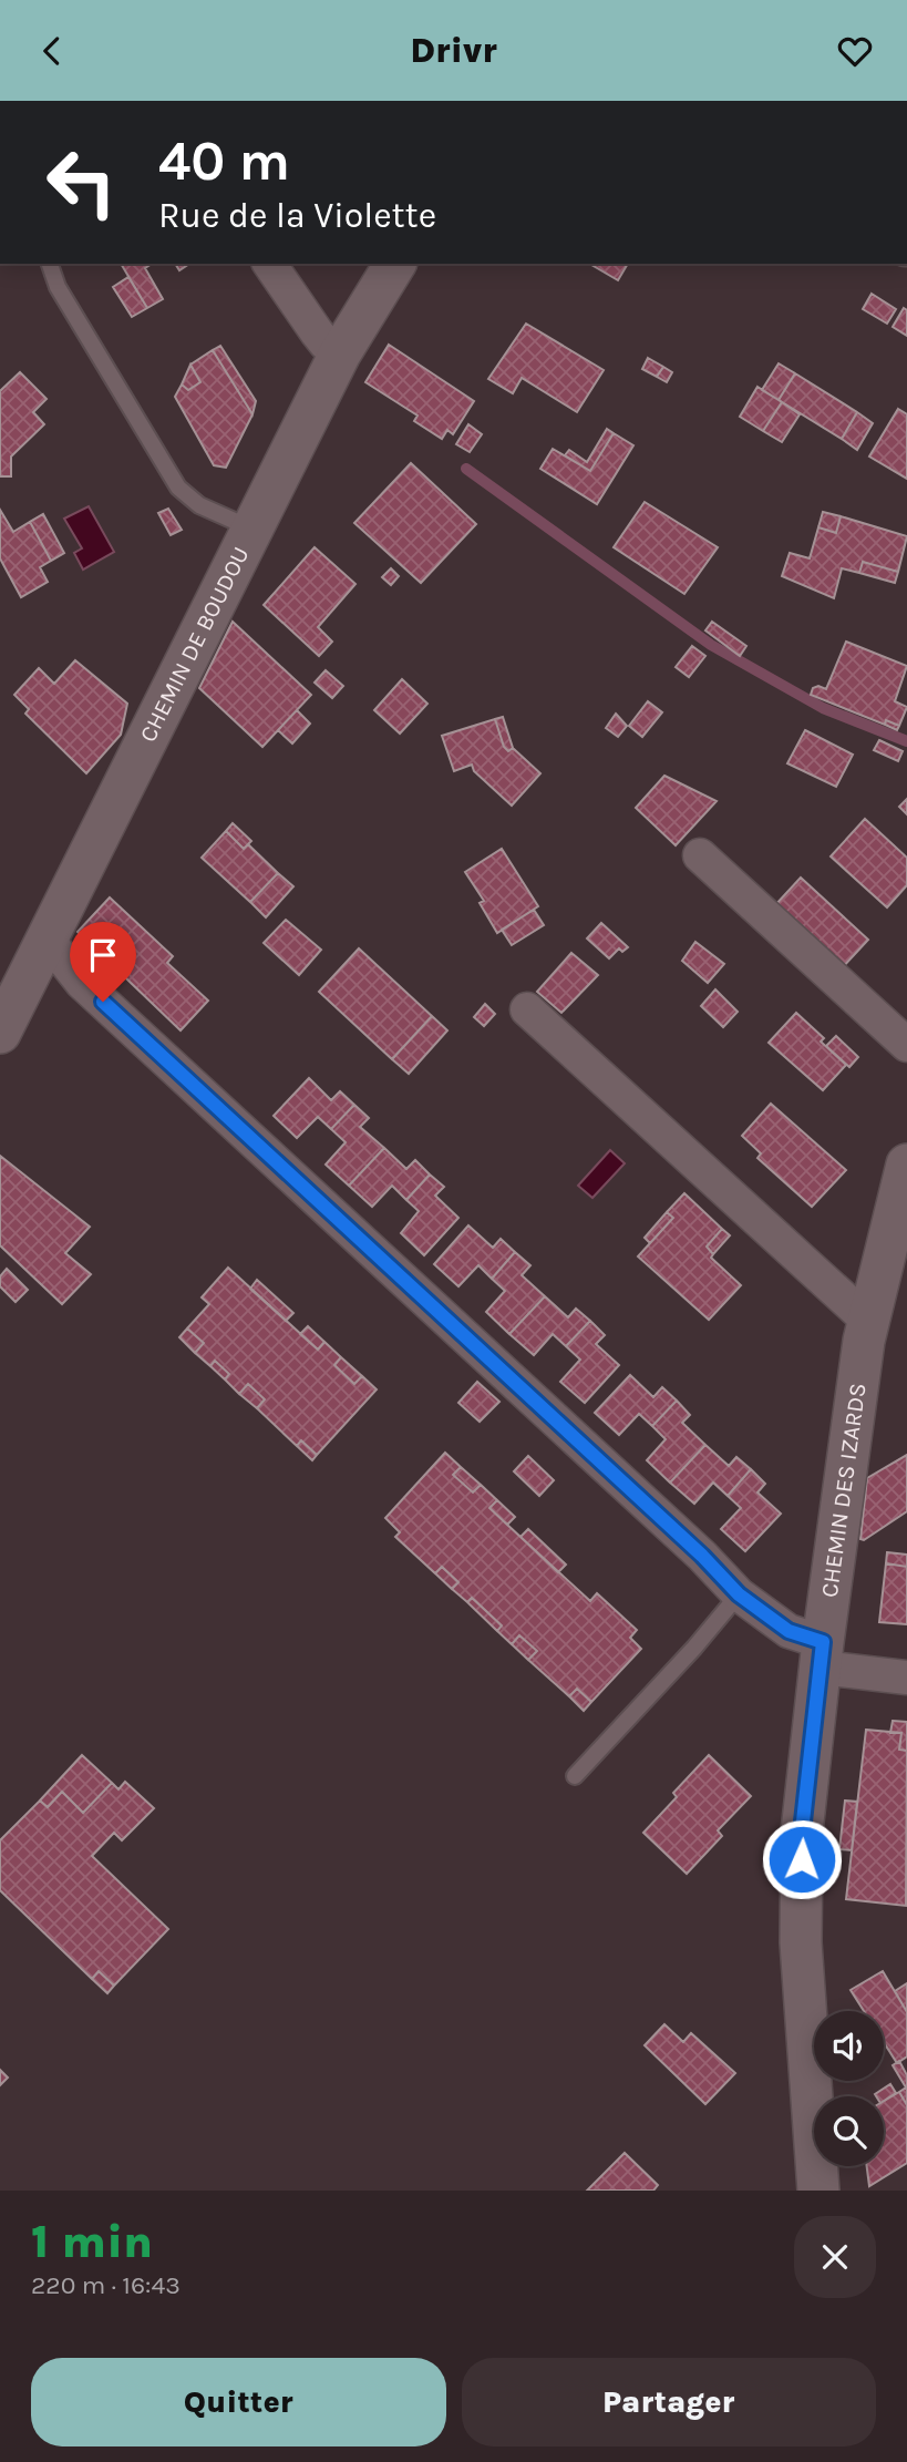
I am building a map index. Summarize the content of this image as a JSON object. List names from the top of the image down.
{
  "streets": {
    "street": ["CHEMIN DE BOUDOU", "CHEMIN DES IZARDS"]
  },
  "page": {
    "header": "Drivr",
    "turn": ["40 m", "Rue de la Violette"],
    "heading": ["1 min", "220 m · 16:43"],
    "buttons": ["Quitter", "Partager"]
  }
}
